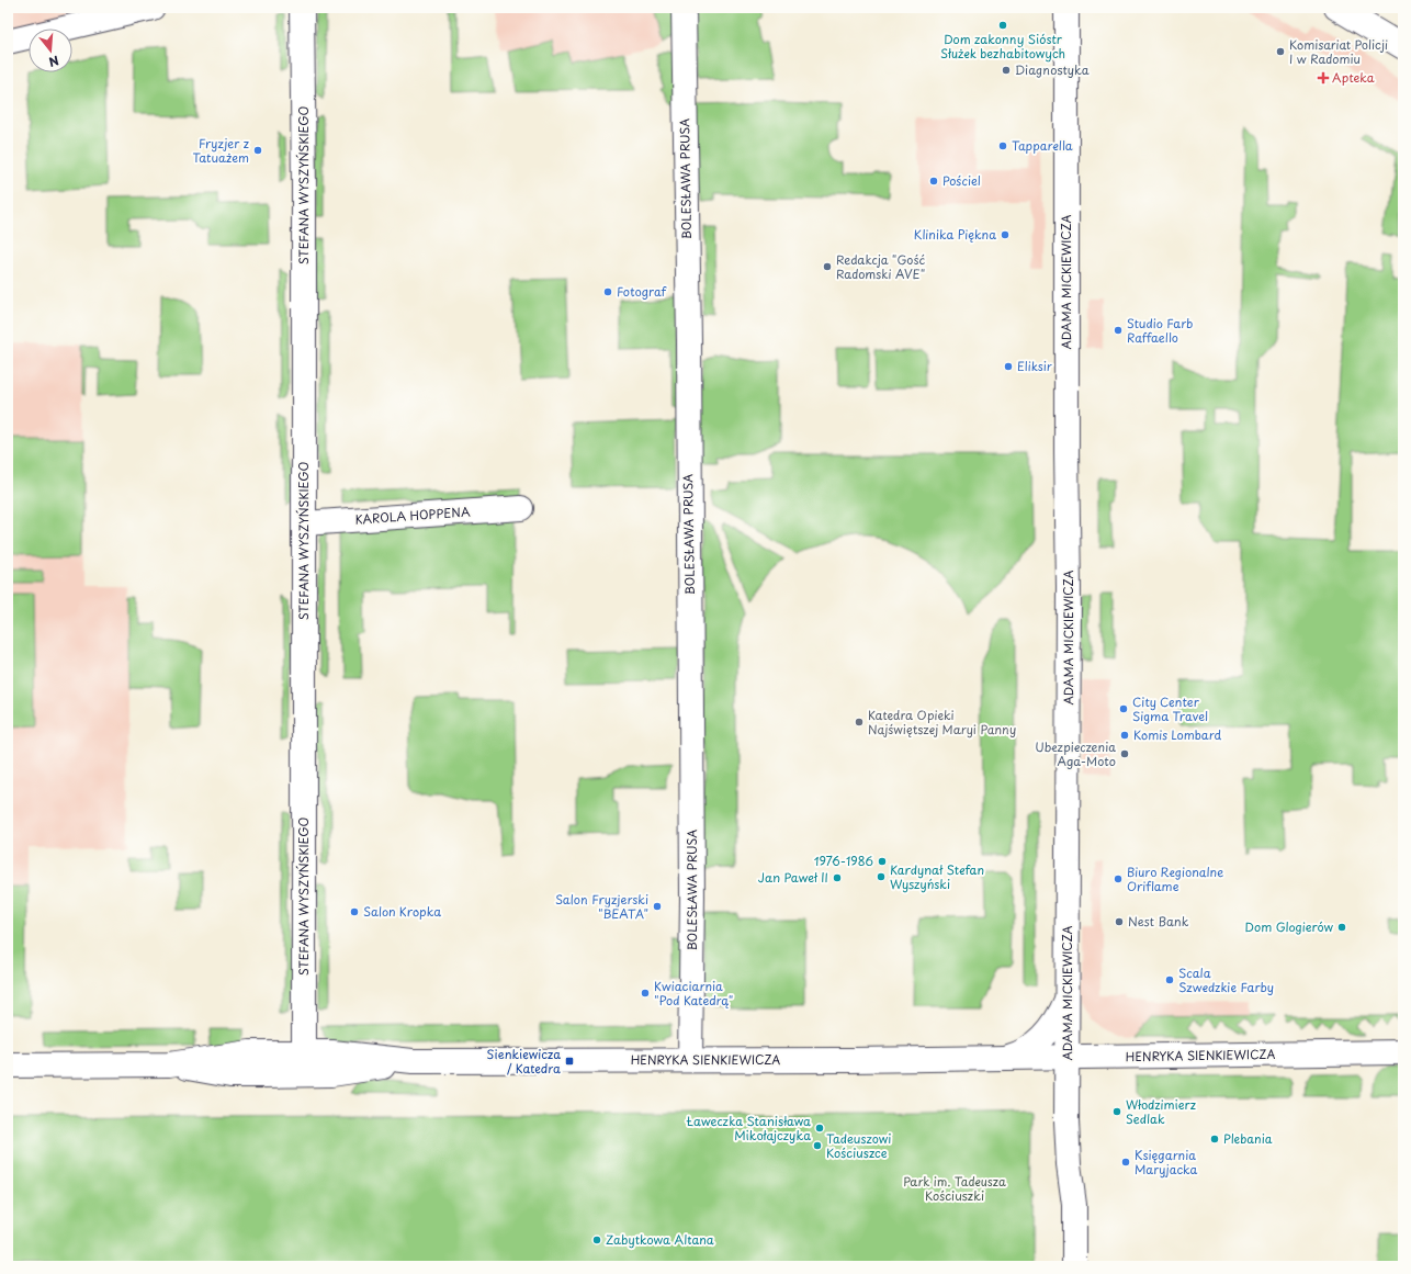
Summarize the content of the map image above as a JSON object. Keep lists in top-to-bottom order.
{
  "streets": {
    "street": [
      "BOLESŁAWA PRUSA",
      "STEFANA WYSZYŃSKIEGO",
      "ADAMA MICKIEWICZA",
      "KAROLA HOPPENA",
      "HENRYKA SIENKIEWICZA"
    ]
  },
  "crossings": [
    ["BOLESŁAWA PRUSA", "HENRYKA SIENKIEWICZA"],
    ["STEFANA WYSZYŃSKIEGO", "KAROLA HOPPENA"],
    ["STEFANA WYSZYŃSKIEGO", "HENRYKA SIENKIEWICZA"],
    ["ADAMA MICKIEWICZA", "HENRYKA SIENKIEWICZA"]
  ],
  "parks": ["Park im. Tadeusza Kościuszki"],
  "places": {
    "other": [
      "Dom zakonny Sióstr Służek bezhabitowych",
      "Komisariat Policji I w Radomiu",
      "Diagnostyka",
      "Tapparella",
      "Fryzjer z Tatuażem",
      "Pościel",
      "Klinika Piękna",
      "Redakcja \"Gość Radomski AVE\"",
      "Fotograf",
      "Studio Farb Raffaello",
      "Eliksir",
      "City Center Sigma Travel",
      "Katedra Opieki Najświętszej Maryi Panny",
      "Komis Lombard",
      "Ubezpieczenia Aga-Moto",
      "1976-1986",
      "Kardynał Stefan Wyszyński",
      "Jan Paweł II",
      "Biuro Regionalne Oriflame",
      "Salon Fryzjerski \"BEATA\"",
      "Salon Kropka",
      "Nest Bank",
      "Dom Glogierów",
      "Scala Szwedzkie Farby",
      "Kwiaciarnia \"Pod Katedrą\"",
      "Włodzimierz Sedlak",
      "Ławeczka Stanisława Mikołajczyka",
      "Plebania",
      "Tadeuszowi Kościuszce",
      "Księgarnia Maryjacka",
      "Zabytkowa Altana"
    ],
    "health": ["Apteka"],
    "transit": ["Sienkiewicza / Katedra"]
  },
  "north": "bottom"
}
